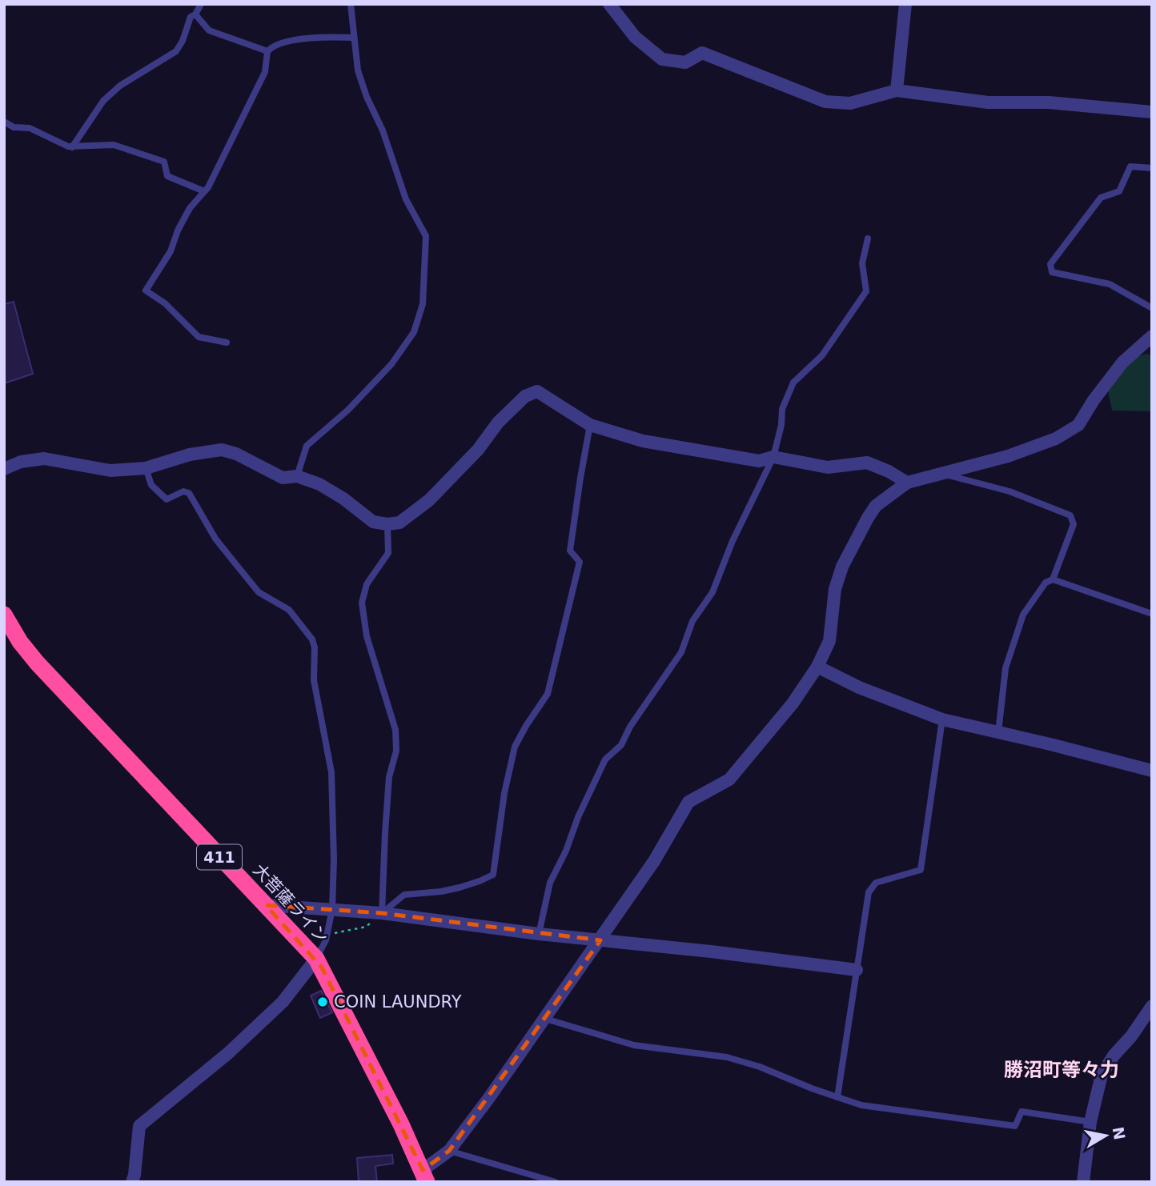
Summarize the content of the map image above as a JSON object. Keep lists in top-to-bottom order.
{
  "streets": {
    "highway": ["411", "大菩薩ライン"]
  },
  "districts": ["勝沼町等々力"],
  "places": ["COIN LAUNDRY"],
  "north": "right"
}
